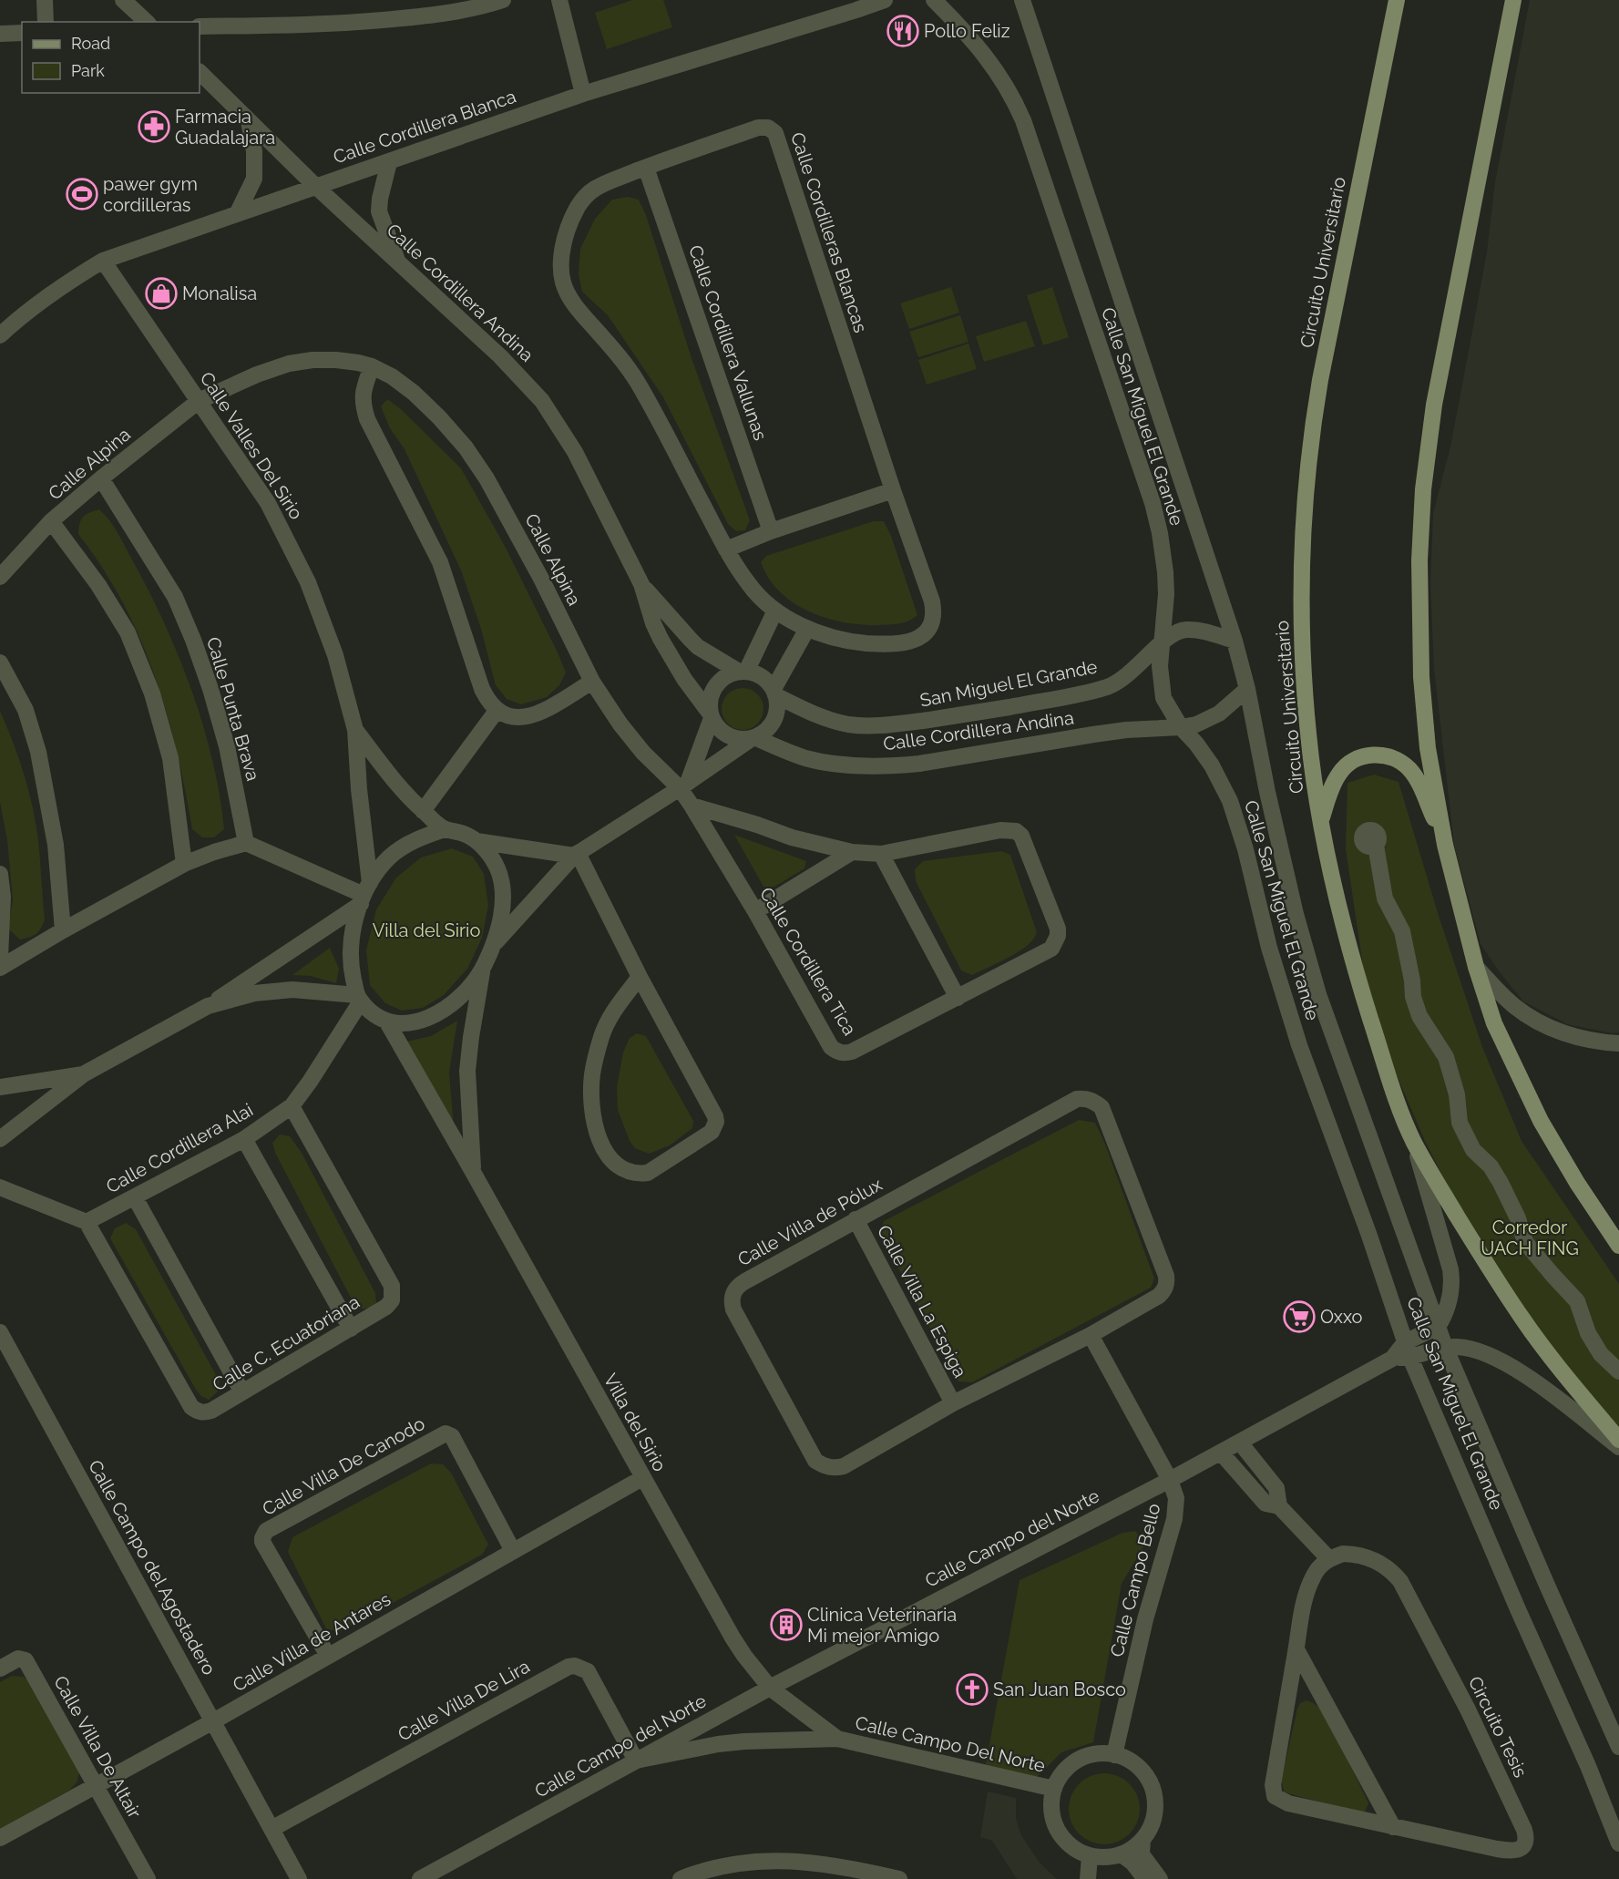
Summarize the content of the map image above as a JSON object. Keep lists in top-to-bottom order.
{
  "streets": {
    "main road": ["Circuito Universitario"],
    "street": [
      "Calle Cordillera Blanca",
      "Calle Cordilleras Blancas",
      "Calle Cordillera Andina",
      "Calle Cordillera Vallunas",
      "Calle San Miguel El Grande",
      "Calle Valles Del Sirio",
      "Calle Alpina",
      "San Miguel El Grande",
      "Calle Punta Brava",
      "Calle Cordillera Tica",
      "Calle Cordillera Alai",
      "Calle Villa de Pólux",
      "Calle Villa La Espiga",
      "Calle C. Ecuatoriana",
      "Villa del Sirio",
      "Calle Villa De Canodo",
      "Calle Campo del Norte",
      "Calle Campo del Agostadero",
      "Calle Campo Bello",
      "Calle Villa de Antares",
      "Calle Villa De Lira",
      "Circuito Tesis",
      "Calle Campo Del Norte",
      "Calle Villa De Altair"
    ]
  },
  "crossings": [
    ["Calle Cordillera Blanca", "Calle Cordillera Andina"],
    ["Calle Cordillera Blanca", "Calle Valles Del Sirio"],
    ["Calle Cordilleras Blancas", "Calle Cordillera Vallunas"],
    ["Calle Cordillera Andina", "Calle San Miguel El Grande"],
    ["Calle Cordillera Andina", "San Miguel El Grande"],
    ["Calle San Miguel El Grande", "San Miguel El Grande"],
    ["Calle San Miguel El Grande", "Calle Campo del Norte"],
    ["Calle Valles Del Sirio", "Calle Alpina"],
    ["Calle Valles Del Sirio", "Calle Cordillera Alai"],
    ["Calle Alpina", "Calle Punta Brava"],
    ["Calle Alpina", "Calle Cordillera Tica"],
    ["Calle Cordillera Alai", "Calle C. Ecuatoriana"],
    ["Calle Villa de Pólux", "Calle Villa La Espiga"],
    ["Villa del Sirio", "Calle Campo del Norte"],
    ["Villa del Sirio", "Calle Villa de Antares"],
    ["Villa del Sirio", "Calle Campo Del Norte"],
    ["Calle Villa De Canodo", "Calle Villa de Antares"],
    ["Calle Campo del Norte", "Calle Campo Bello"],
    ["Calle Campo del Norte", "Calle Villa De Lira"],
    ["Calle Campo del Norte", "Calle Campo Del Norte"],
    ["Calle Campo del Agostadero", "Calle Villa de Antares"],
    ["Calle Campo del Agostadero", "Calle Villa De Lira"],
    ["Calle Campo Bello", "Calle Campo Del Norte"],
    ["Calle Villa de Antares", "Calle Villa De Altair"],
    ["Calle Villa De Lira", "Calle Campo Del Norte"]
  ],
  "parks": ["Villa del Sirio", "Corredor UACH FING"],
  "places": {
    "restaurant": ["Pollo Feliz"],
    "pharmacy": ["Farmacia Guadalajara"],
    "sports": ["pawer gym cordilleras"],
    "shop": ["Monalisa"],
    "supermarket": ["Oxxo"],
    "building": ["Clinica Veterinaria Mi mejor Amigo"],
    "church": ["San Juan Bosco"]
  },
  "legend": ["Road", "Park"]
}
